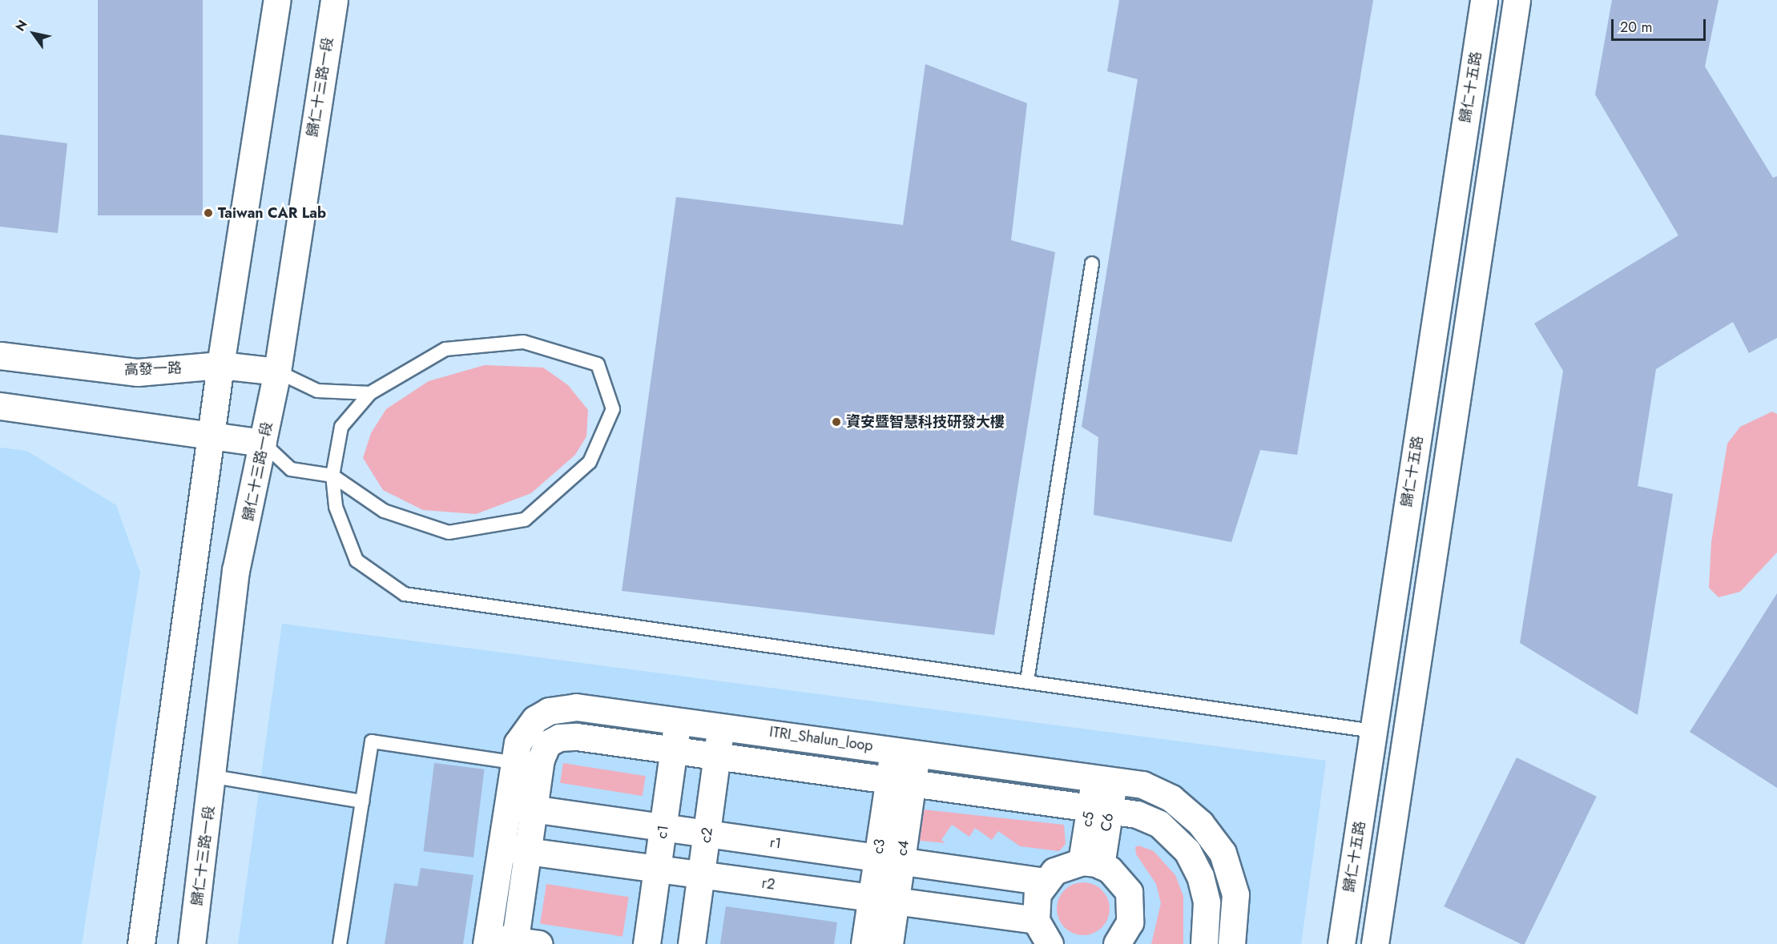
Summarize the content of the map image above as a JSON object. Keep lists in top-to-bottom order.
{
  "streets": {
    "street": [
      "歸仁十三路一段",
      "歸仁十五路",
      "高發一路",
      "ITRI_Shalun_loop",
      "c5",
      "c1",
      "c2",
      "r1",
      "c4",
      "r2"
    ]
  },
  "crossings": [
    ["歸仁十三路一段", "高發一路"],
    ["ITRI_Shalun_loop", "c5"],
    ["ITRI_Shalun_loop", "c1"],
    ["ITRI_Shalun_loop", "c2"],
    ["ITRI_Shalun_loop", "r1"],
    ["ITRI_Shalun_loop", "c4"],
    ["ITRI_Shalun_loop", "r2"],
    ["c1", "r1"],
    ["c1", "r2"],
    ["c2", "r1"],
    ["c2", "r2"],
    ["r1", "c4"],
    ["c4", "r2"]
  ],
  "places": ["Taiwan CAR Lab", "資安暨智慧科技研發大樓"],
  "scale_bar": "20 m",
  "north": "top left"
}
